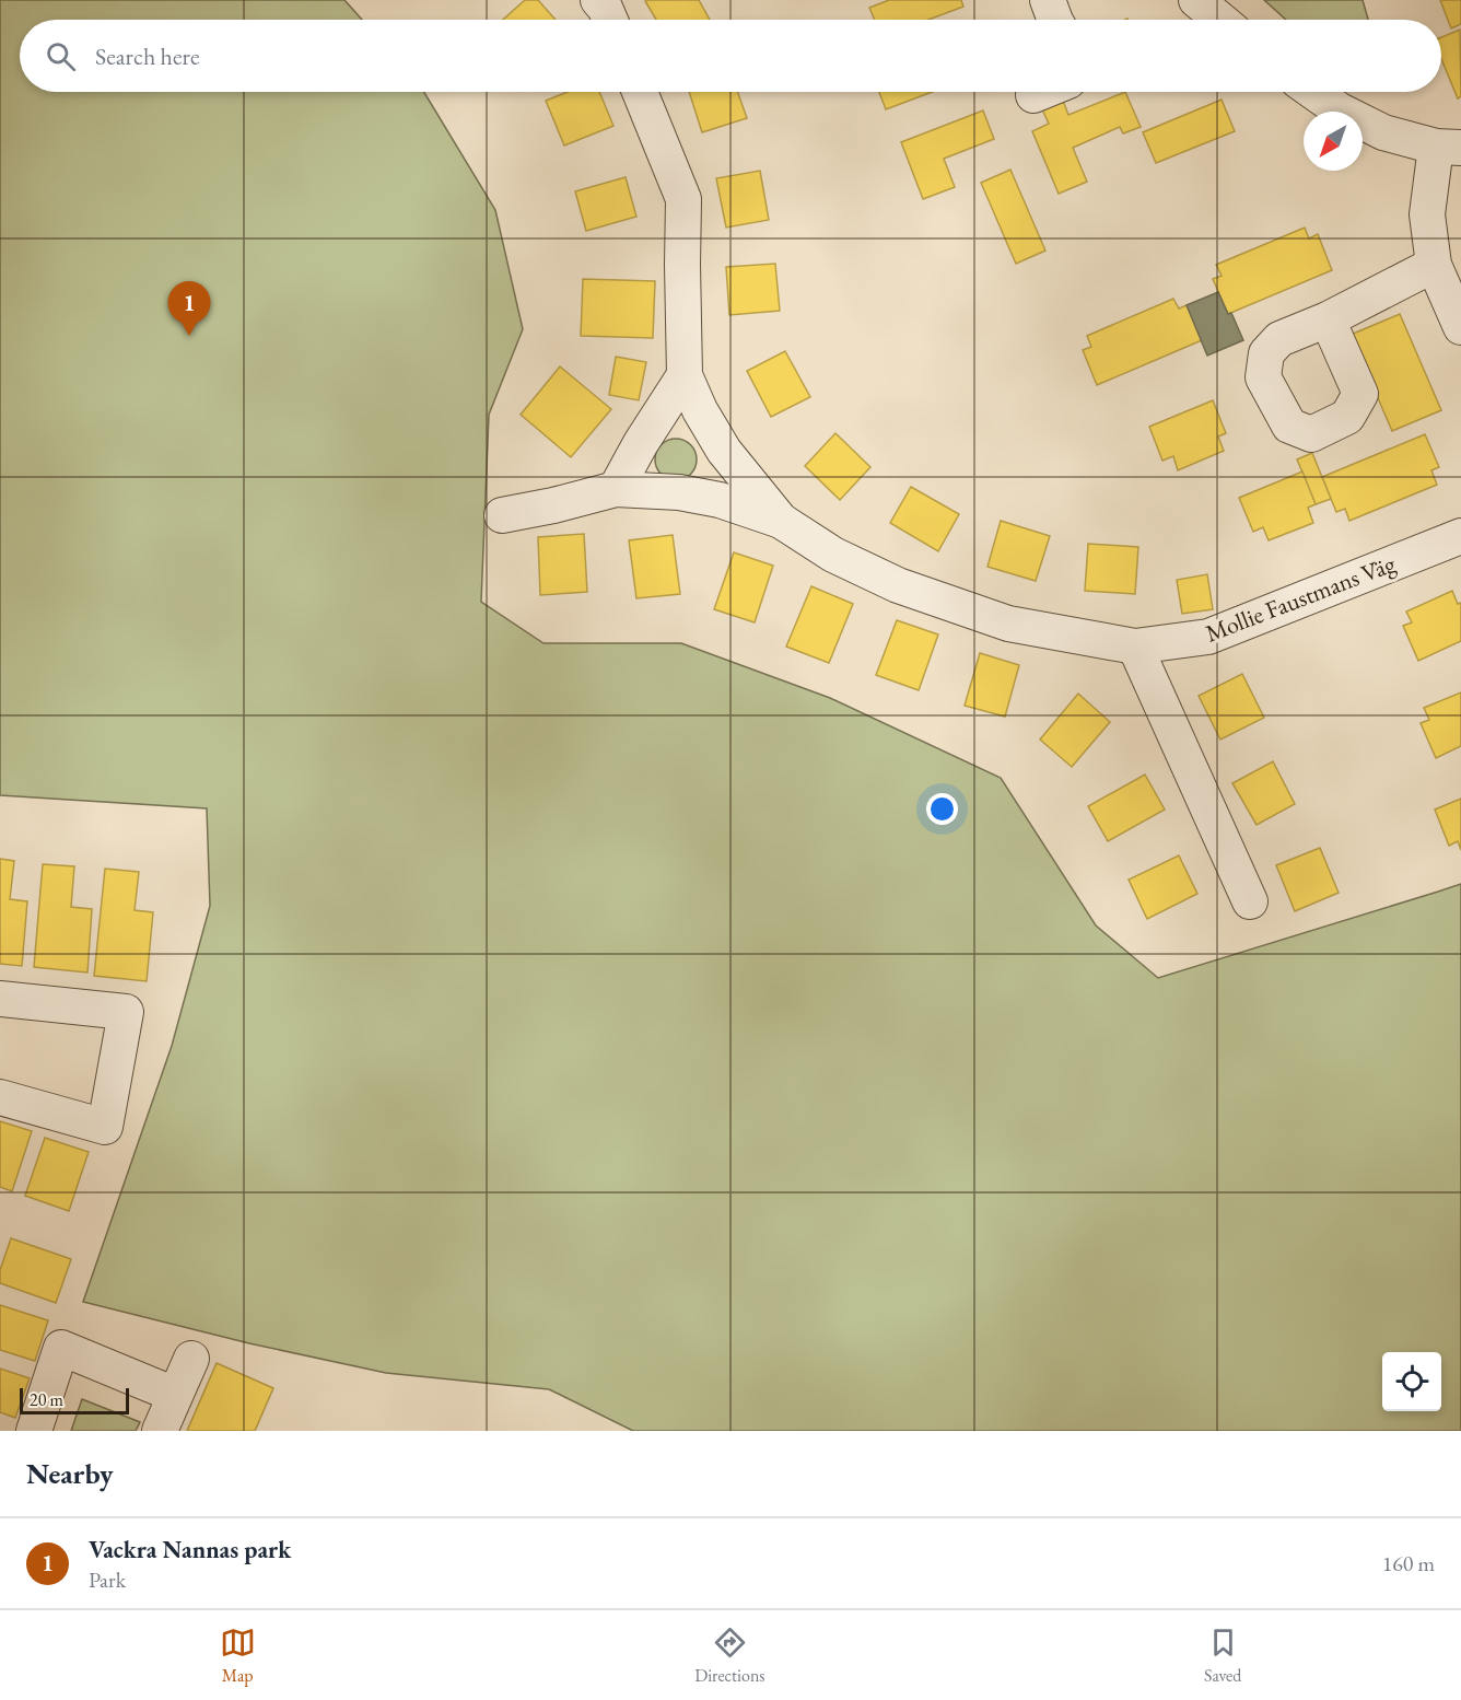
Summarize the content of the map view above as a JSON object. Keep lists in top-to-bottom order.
{
  "streets": {
    "street": ["Mollie Faustmans Väg"]
  },
  "scale_bar": "20 m",
  "north": "bottom left",
  "page": {
    "search": "Search here",
    "pins": "1",
    "scale": "20 m",
    "heading": "Nearby",
    "list": [
      {
        "mark": "1",
        "name": "Vackra Nannas park",
        "note": "Park",
        "value": "160 m"
      }
    ],
    "nav": ["Map", "Directions", "Saved"]
  }
}
